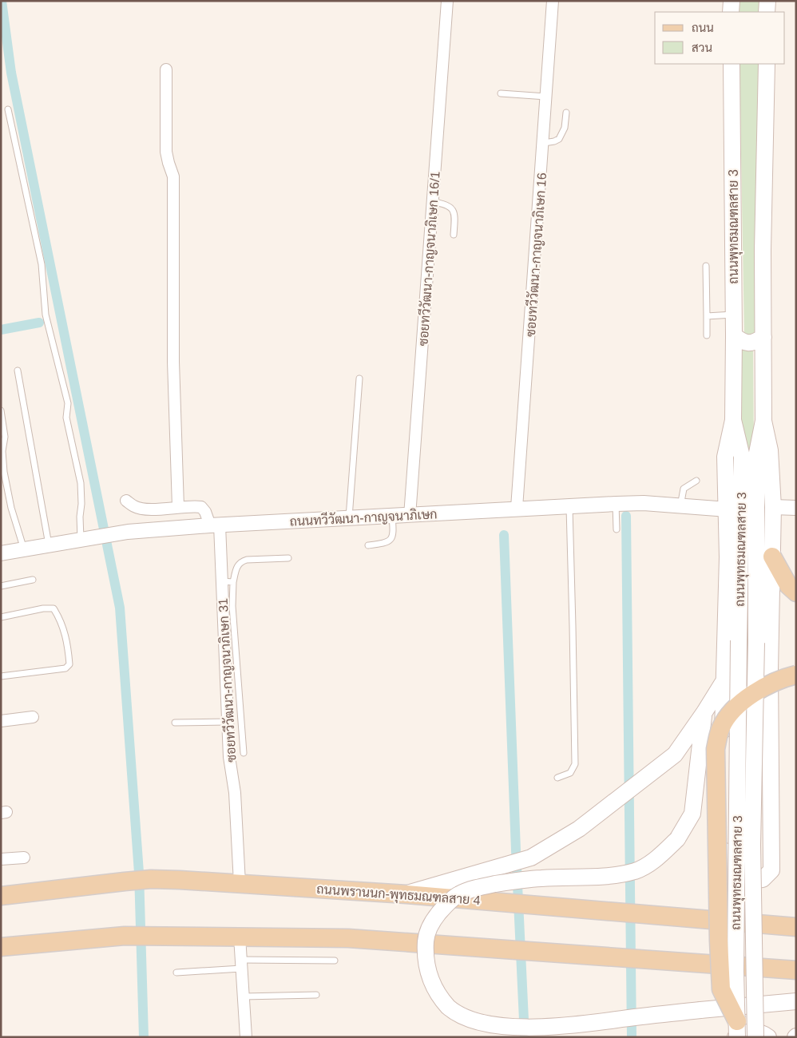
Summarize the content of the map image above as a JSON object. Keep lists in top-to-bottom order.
{
  "streets": {
    "main road": ["ถนนพุทธมณฑลสาย 3", "ถนนพรานนก-พุทธมณฑลสาย 4"],
    "street": [
      "ซอยทวีวัฒนา-กาญจนาภิเษก 16",
      "ซอยทวีวัฒนา-กาญจนาภิเษก 16/1",
      "ถนนทวีวัฒนา-กาญจนาภิเษก",
      "ซอยทวีวัฒนา-กาญจนาภิเษก 31"
    ]
  },
  "crossings": [
    ["ซอยทวีวัฒนา-กาญจนาภิเษก 16", "ถนนทวีวัฒนา-กาญจนาภิเษก"],
    ["ซอยทวีวัฒนา-กาญจนาภิเษก 16/1", "ถนนทวีวัฒนา-กาญจนาภิเษก"],
    ["ถนนทวีวัฒนา-กาญจนาภิเษก", "ซอยทวีวัฒนา-กาญจนาภิเษก 31"],
    ["ซอยทวีวัฒนา-กาญจนาภิเษก 31", "ถนนพรานนก-พุทธมณฑลสาย 4"]
  ],
  "legend": ["ถนน", "สวน"]
}
